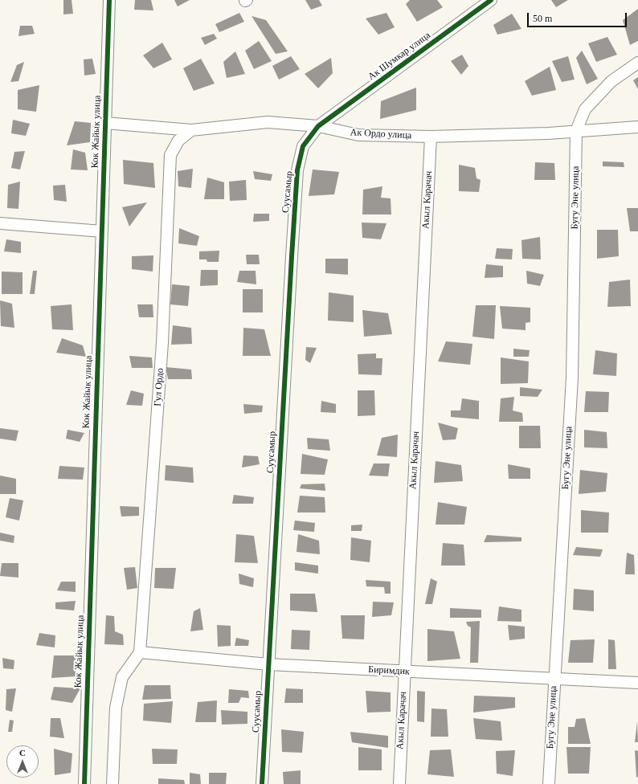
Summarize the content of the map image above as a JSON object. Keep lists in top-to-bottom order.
{
  "streets": {
    "street": [
      "Ак Шумкар улица",
      "Кок Жайык улица",
      "Ак Ордо улица",
      "Суусамыр",
      "Бугу Эне улица",
      "Акыл Карачач",
      "Гул Ордо",
      "Биримдик"
    ]
  },
  "crossings": [
    ["Ак Шумкар улица", "Ак Ордо улица"],
    ["Ак Шумкар улица", "Суусамыр"],
    ["Кок Жайык улица", "Ак Ордо улица"],
    ["Ак Ордо улица", "Суусамыр"],
    ["Ак Ордо улица", "Бугу Эне улица"],
    ["Ак Ордо улица", "Акыл Карачач"],
    ["Ак Ордо улица", "Гул Ордо"],
    ["Суусамыр", "Биримдик"],
    ["Бугу Эне улица", "Биримдик"],
    ["Акыл Карачач", "Биримдик"],
    ["Гул Ордо", "Биримдик"]
  ],
  "scale_bar": "50 m",
  "north": "top"
}
